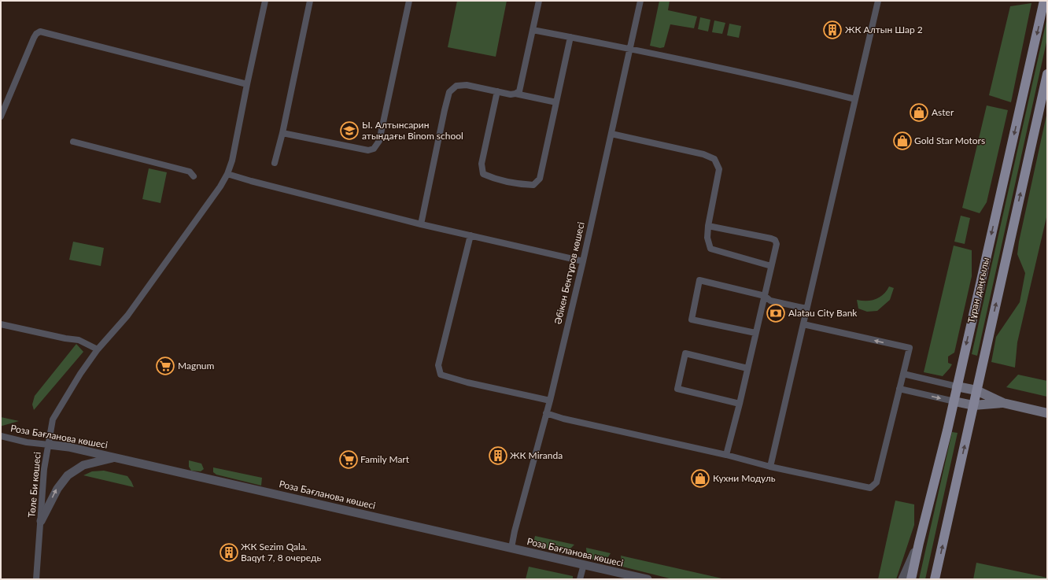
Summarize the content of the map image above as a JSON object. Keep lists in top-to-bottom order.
{
  "streets": {
    "main road": ["Тұран даңғылы"],
    "street": ["Әбікен Бектұров көшесі", "Роза Бағланова көшесі", "Төле Би көшесі"]
  },
  "crossings": [
    ["Әбікен Бектұров көшесі", "Роза Бағланова көшесі"],
    ["Роза Бағланова көшесі", "Төле Би көшесі"]
  ],
  "places": {
    "building": ["ЖК Алтын Шар 2", "ЖК Miranda", "ЖК Sezim Qala. Baqyt 7, 8 очередь"],
    "shop": ["Aster", "Gold Star Motors", "Кухни Модуль"],
    "school or university": ["Ы. Алтынсарин атындағы Binom school"],
    "bank": ["Alatau City Bank"],
    "supermarket": ["Magnum", "Family Mart"]
  }
}
